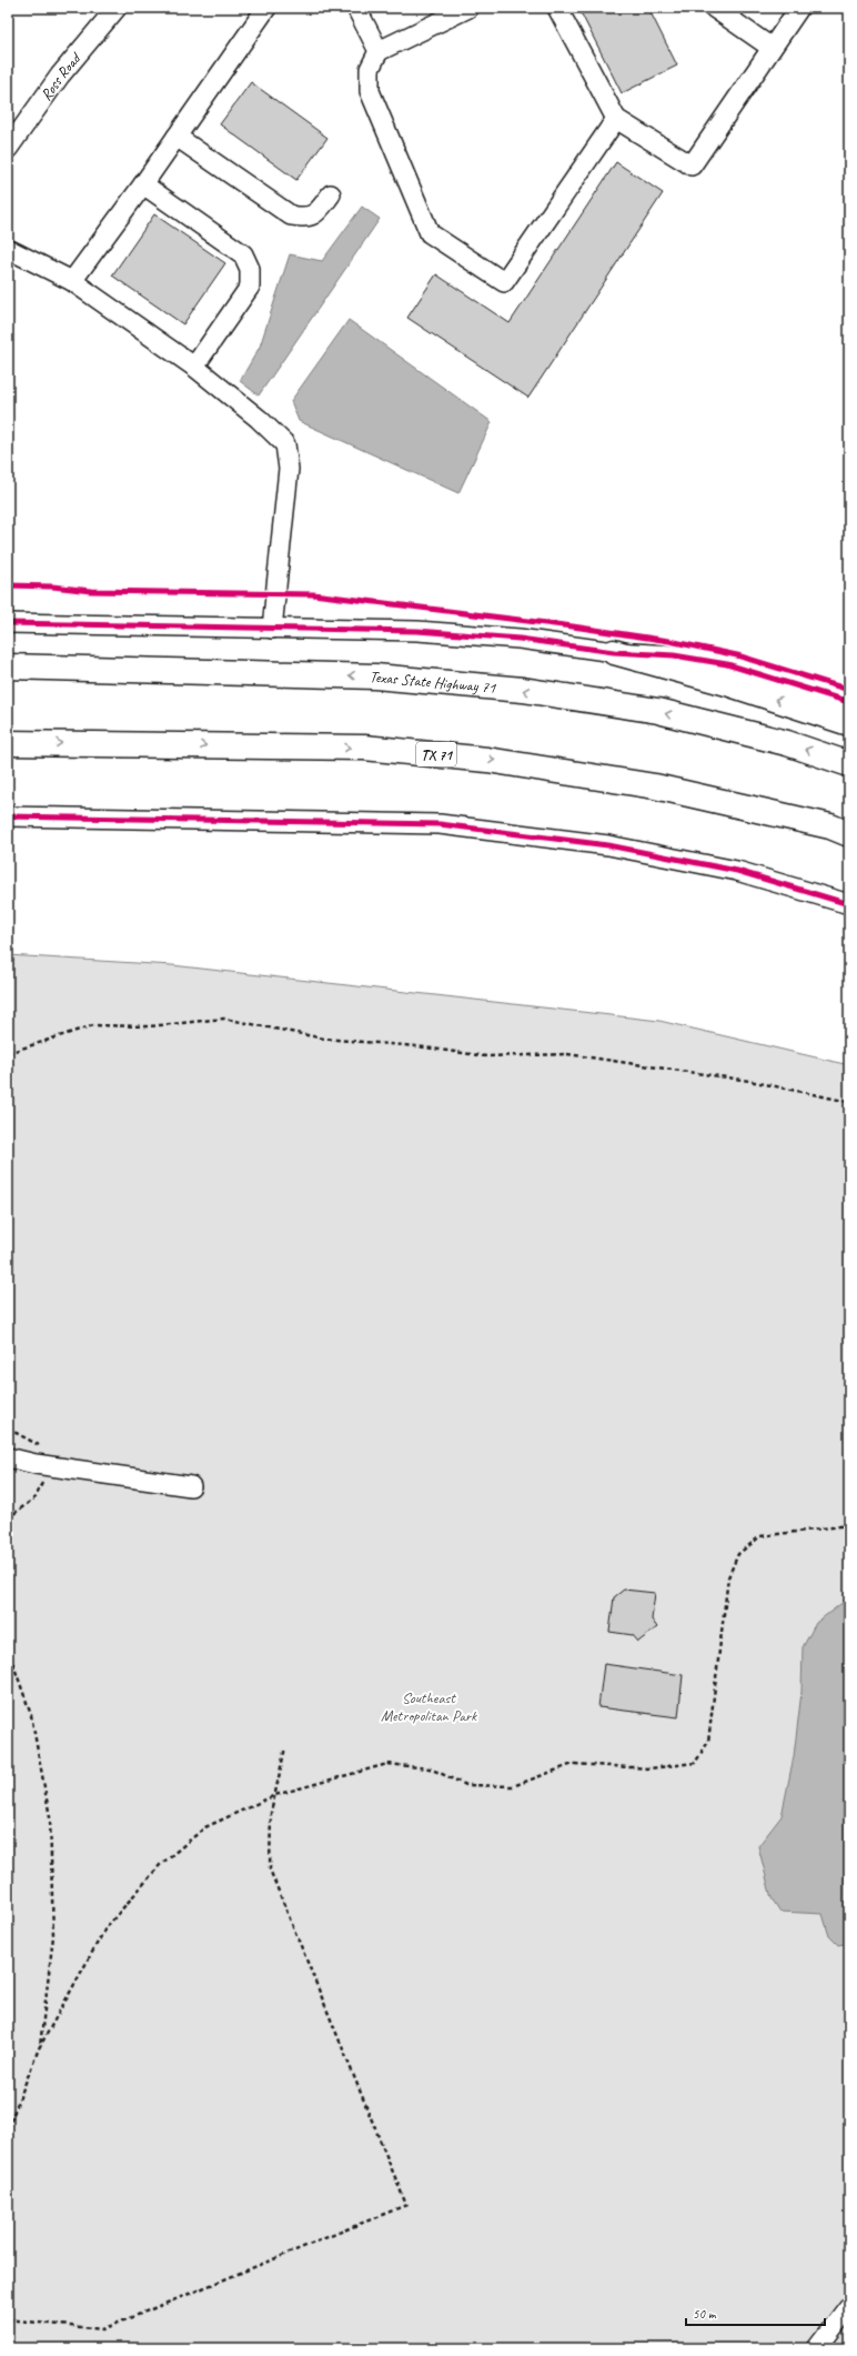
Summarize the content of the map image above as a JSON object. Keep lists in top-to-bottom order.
{
  "streets": {
    "highway": ["Texas State Highway 71", "TX 71"],
    "street": ["Ross Road"]
  },
  "parks": ["Southeast Metropolitan Park"],
  "scale_bar": "50 m"
}
